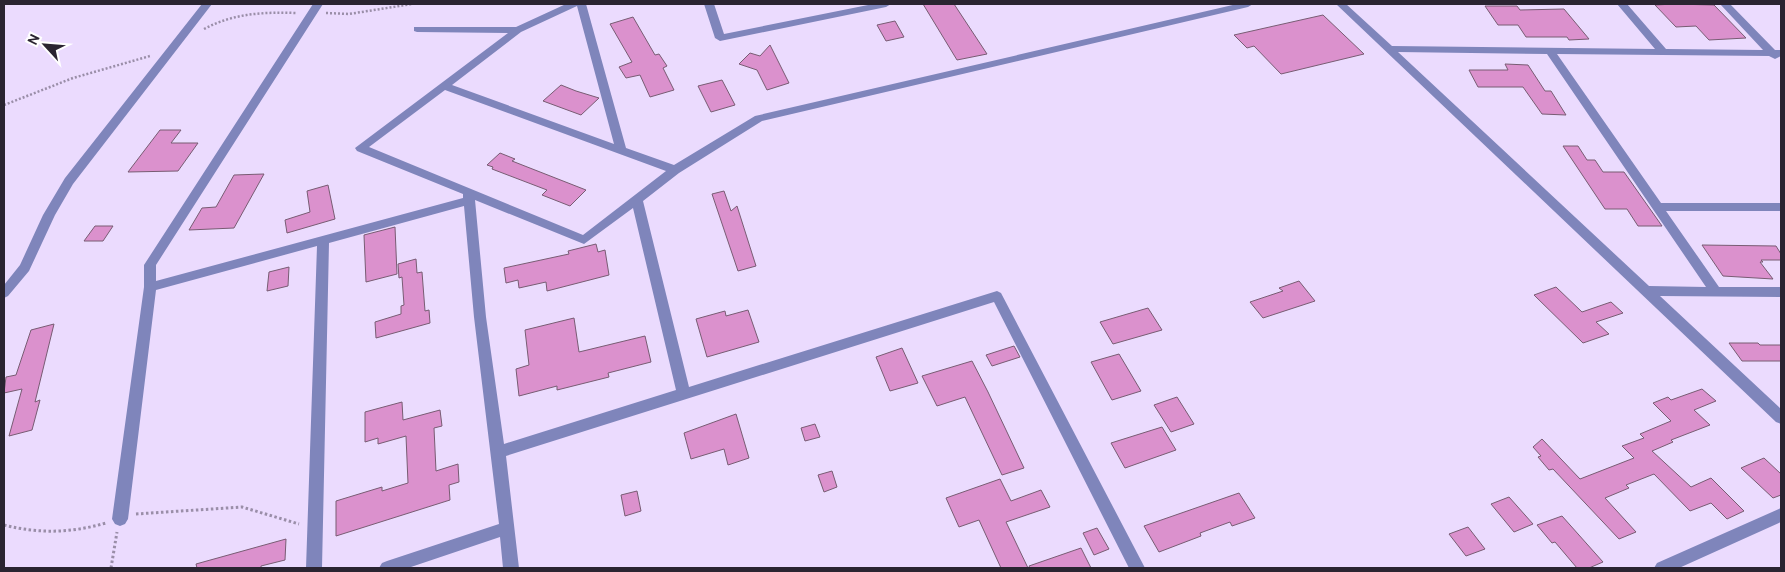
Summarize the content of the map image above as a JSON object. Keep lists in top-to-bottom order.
{
  "north": "top left"
}
